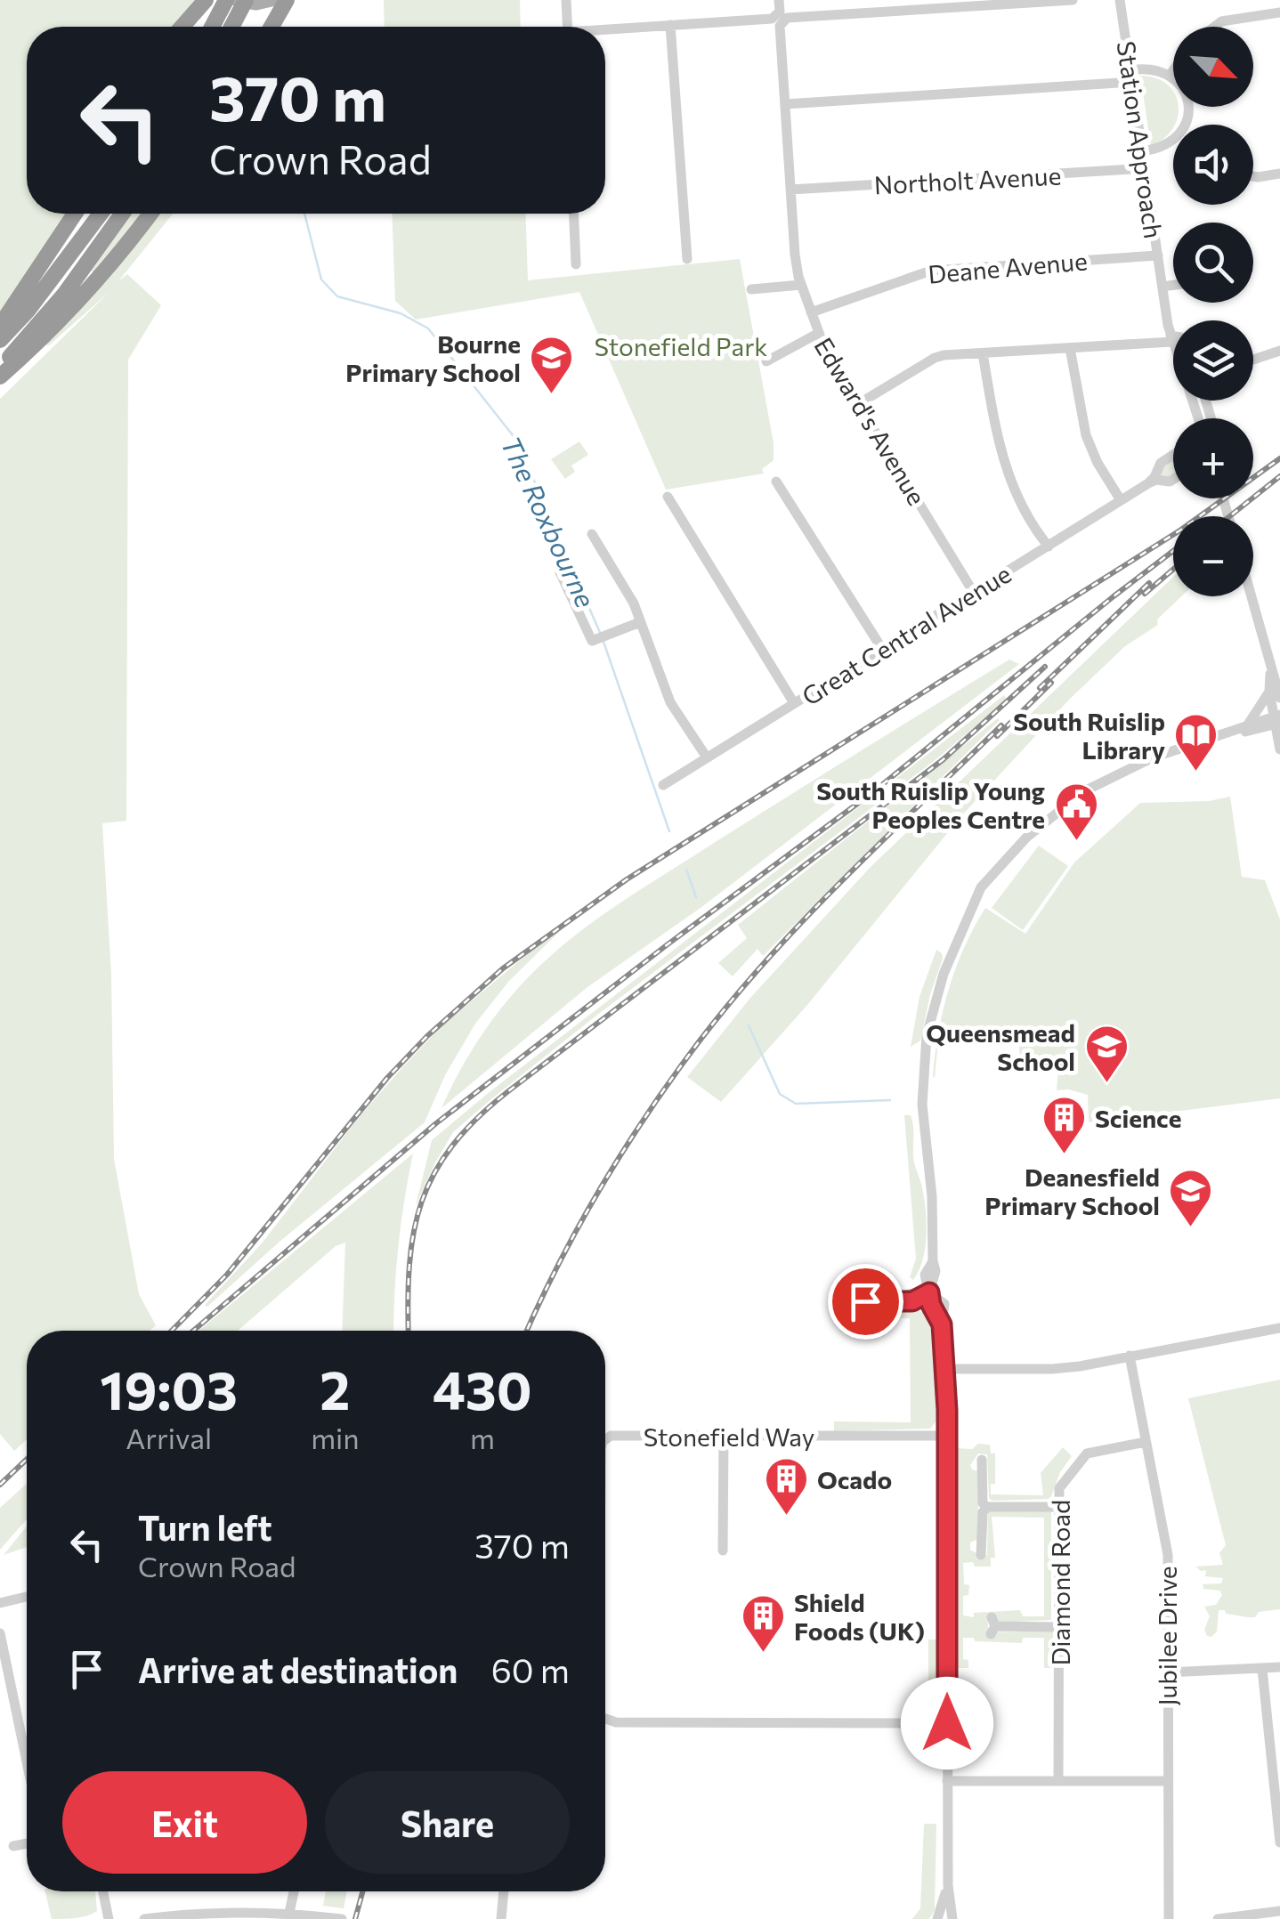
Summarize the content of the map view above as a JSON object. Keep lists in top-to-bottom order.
{
  "streets": {
    "street": [
      "Station Approach",
      "Northolt Avenue",
      "Deane Avenue",
      "Edward's Avenue",
      "Great Central Avenue",
      "Stonefield Way",
      "Diamond Road",
      "Jubilee Drive"
    ]
  },
  "crossings": [
    ["Station Approach", "Northolt Avenue"],
    ["Station Approach", "Deane Avenue"],
    ["Northolt Avenue", "Edward's Avenue"],
    ["Deane Avenue", "Edward's Avenue"],
    ["Edward's Avenue", "Great Central Avenue"],
    ["Diamond Road", "Jubilee Drive"]
  ],
  "water": ["The Roxbourne"],
  "parks": ["Stonefield Park"],
  "places": {
    "school or university": ["Bourne Primary School", "Queensmead School", "Deanesfield Primary School"],
    "library": ["South Ruislip Library"],
    "public building": ["South Ruislip Young Peoples Centre"],
    "building": ["Science", "Ocado", "Shield Foods (UK)"]
  },
  "north": "bottom right",
  "page": {
    "map_buttons": ["+", "−"],
    "turn": ["370 m", "Crown Road"],
    "eta": [
      "19:03",
      "Arrival",
      "2",
      "min",
      "430",
      "m"
    ],
    "list": [
      {
        "name": "Turn left",
        "note": "Crown Road",
        "value": "370 m"
      },
      {
        "name": "Arrive at destination",
        "value": "60 m"
      }
    ],
    "buttons": ["Exit", "Share"]
  }
}
